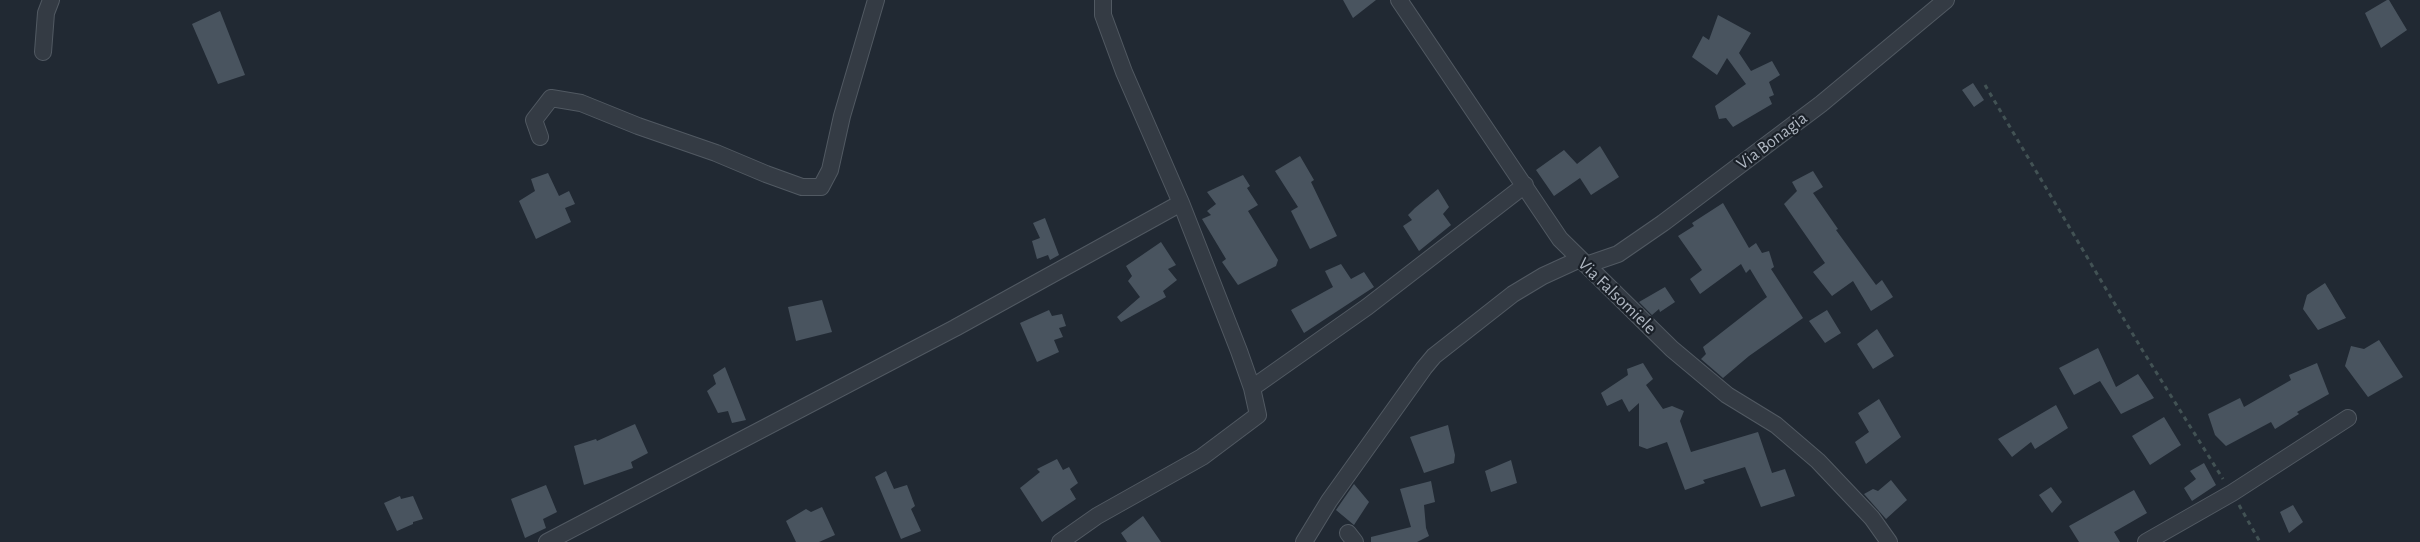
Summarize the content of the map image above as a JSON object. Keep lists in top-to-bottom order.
{
  "streets": {
    "street": ["Via Bonagia", "Via Falsomiele"]
  },
  "crossings": [
    ["Via Bonagia", "Via Falsomiele"]
  ]
}
